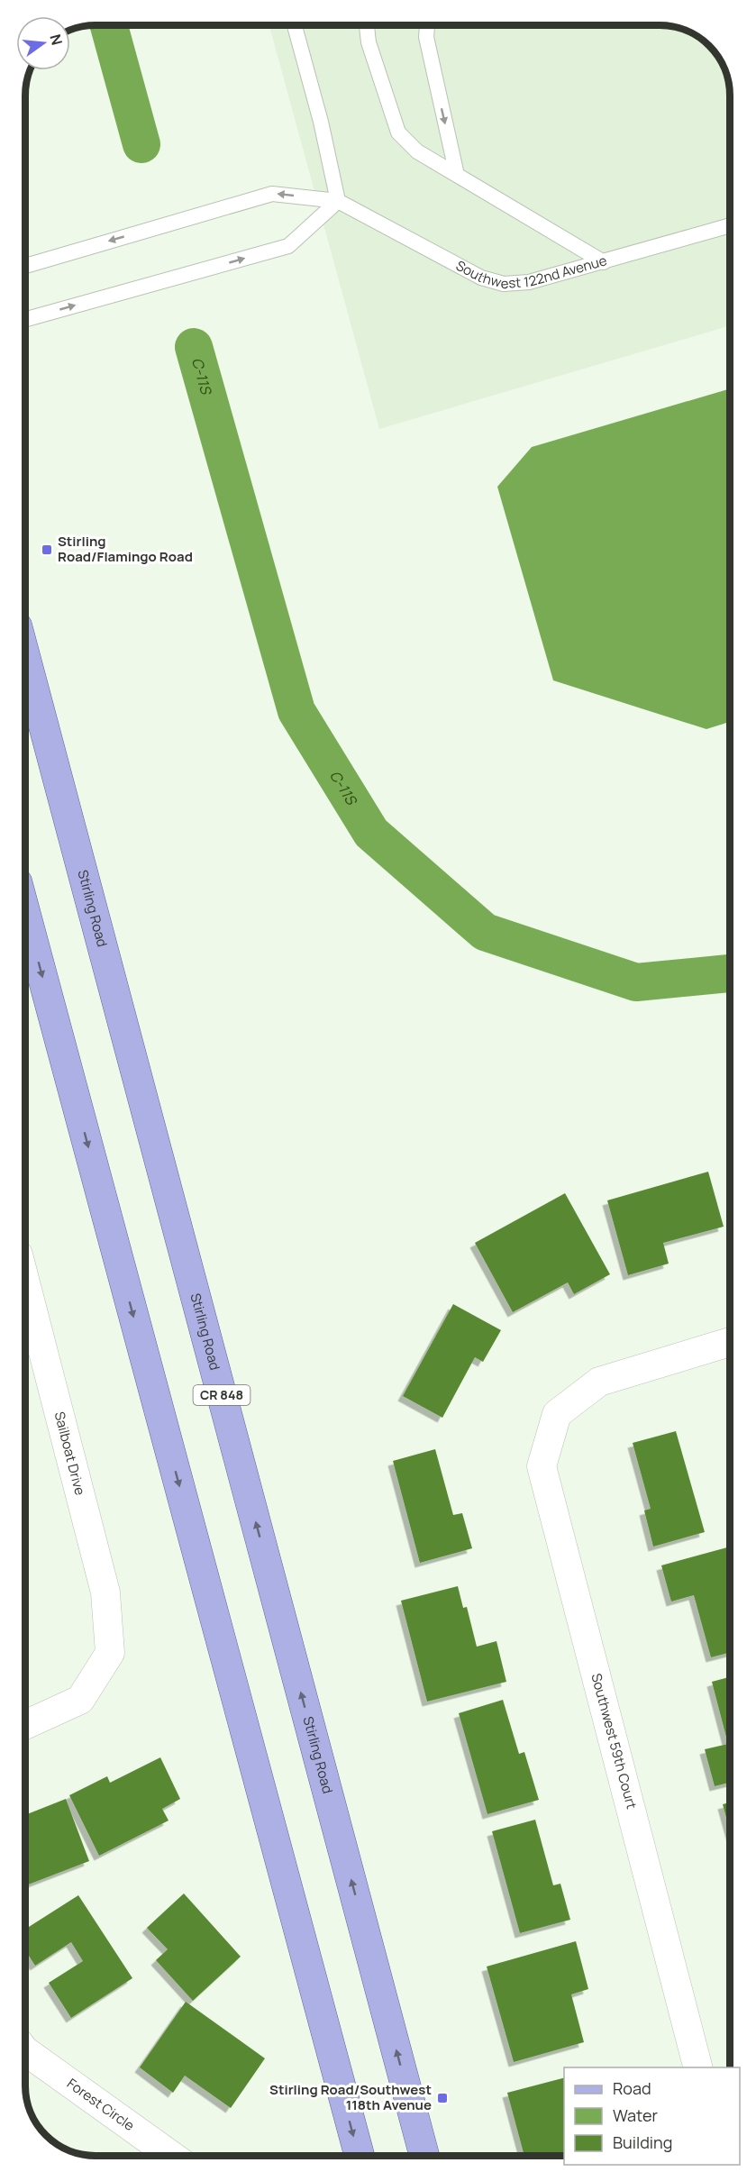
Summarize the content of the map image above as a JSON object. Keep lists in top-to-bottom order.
{
  "streets": {
    "main road": ["Stirling Road", "CR 848"],
    "street": ["Sailboat Drive", "Southwest 59th Court", "Forest Circle"],
    "lane": ["Southwest 122nd Avenue"]
  },
  "water": ["C-11S"],
  "places": {
    "transit": ["Stirling Road/Flamingo Road", "Stirling Road/Southwest 118th Avenue"]
  },
  "legend": ["Road", "Water", "Building"],
  "north": "right"
}
